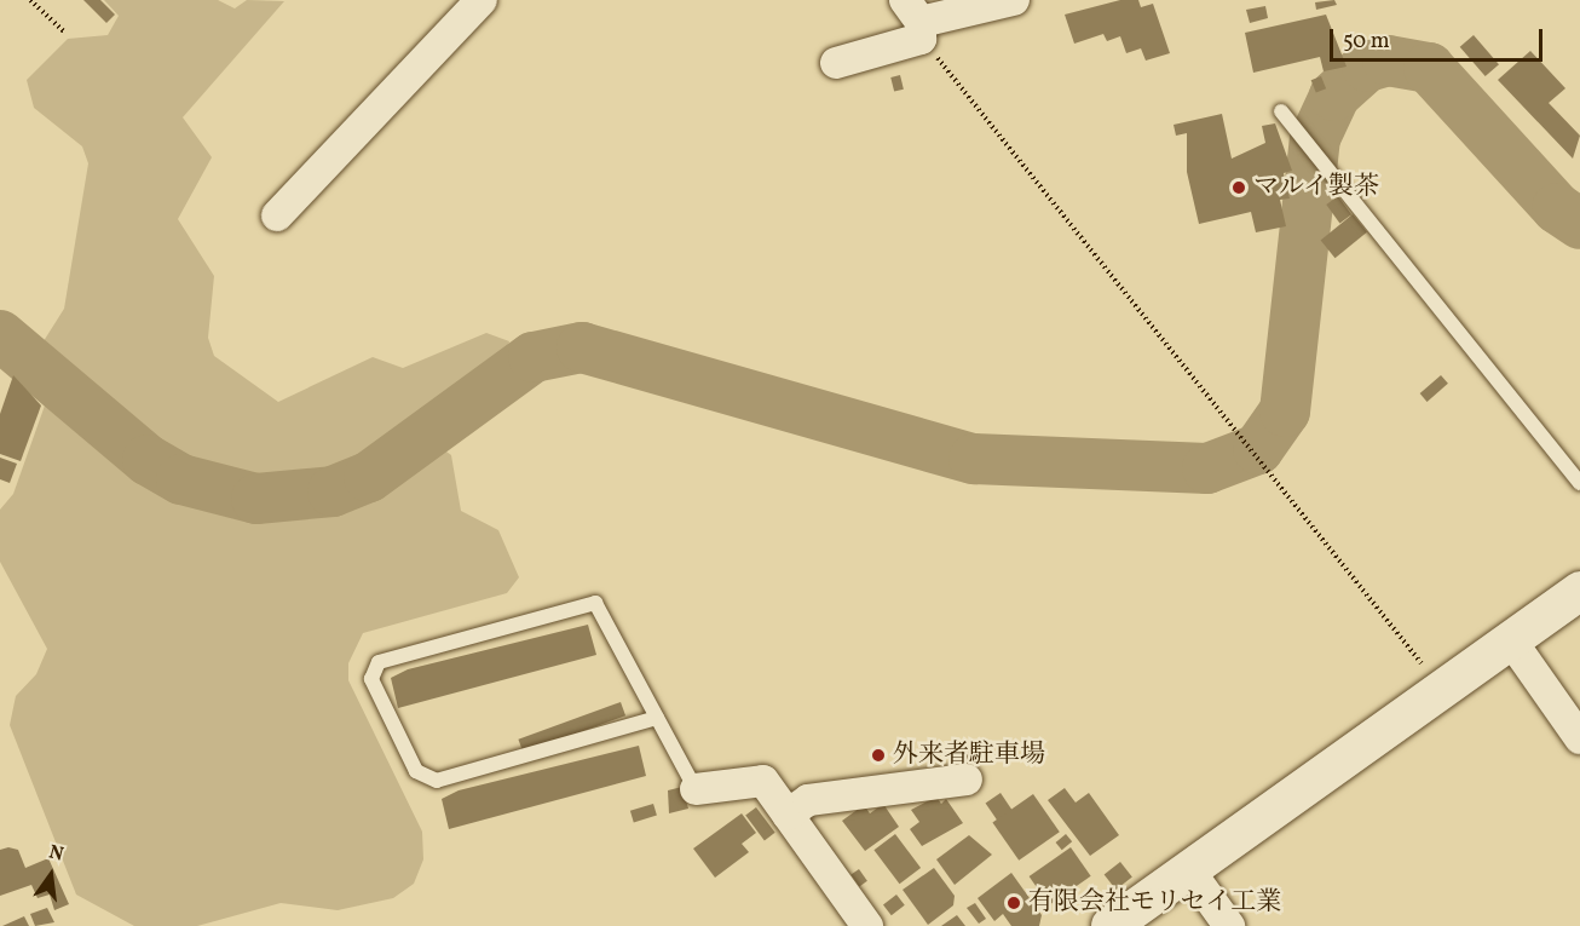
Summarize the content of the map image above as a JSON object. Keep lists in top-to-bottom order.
{
  "places": ["マルイ製茶", "外来者駐車場", "有限会社モリセイ工業"],
  "scale_bar": "50 m",
  "north": "top"
}
